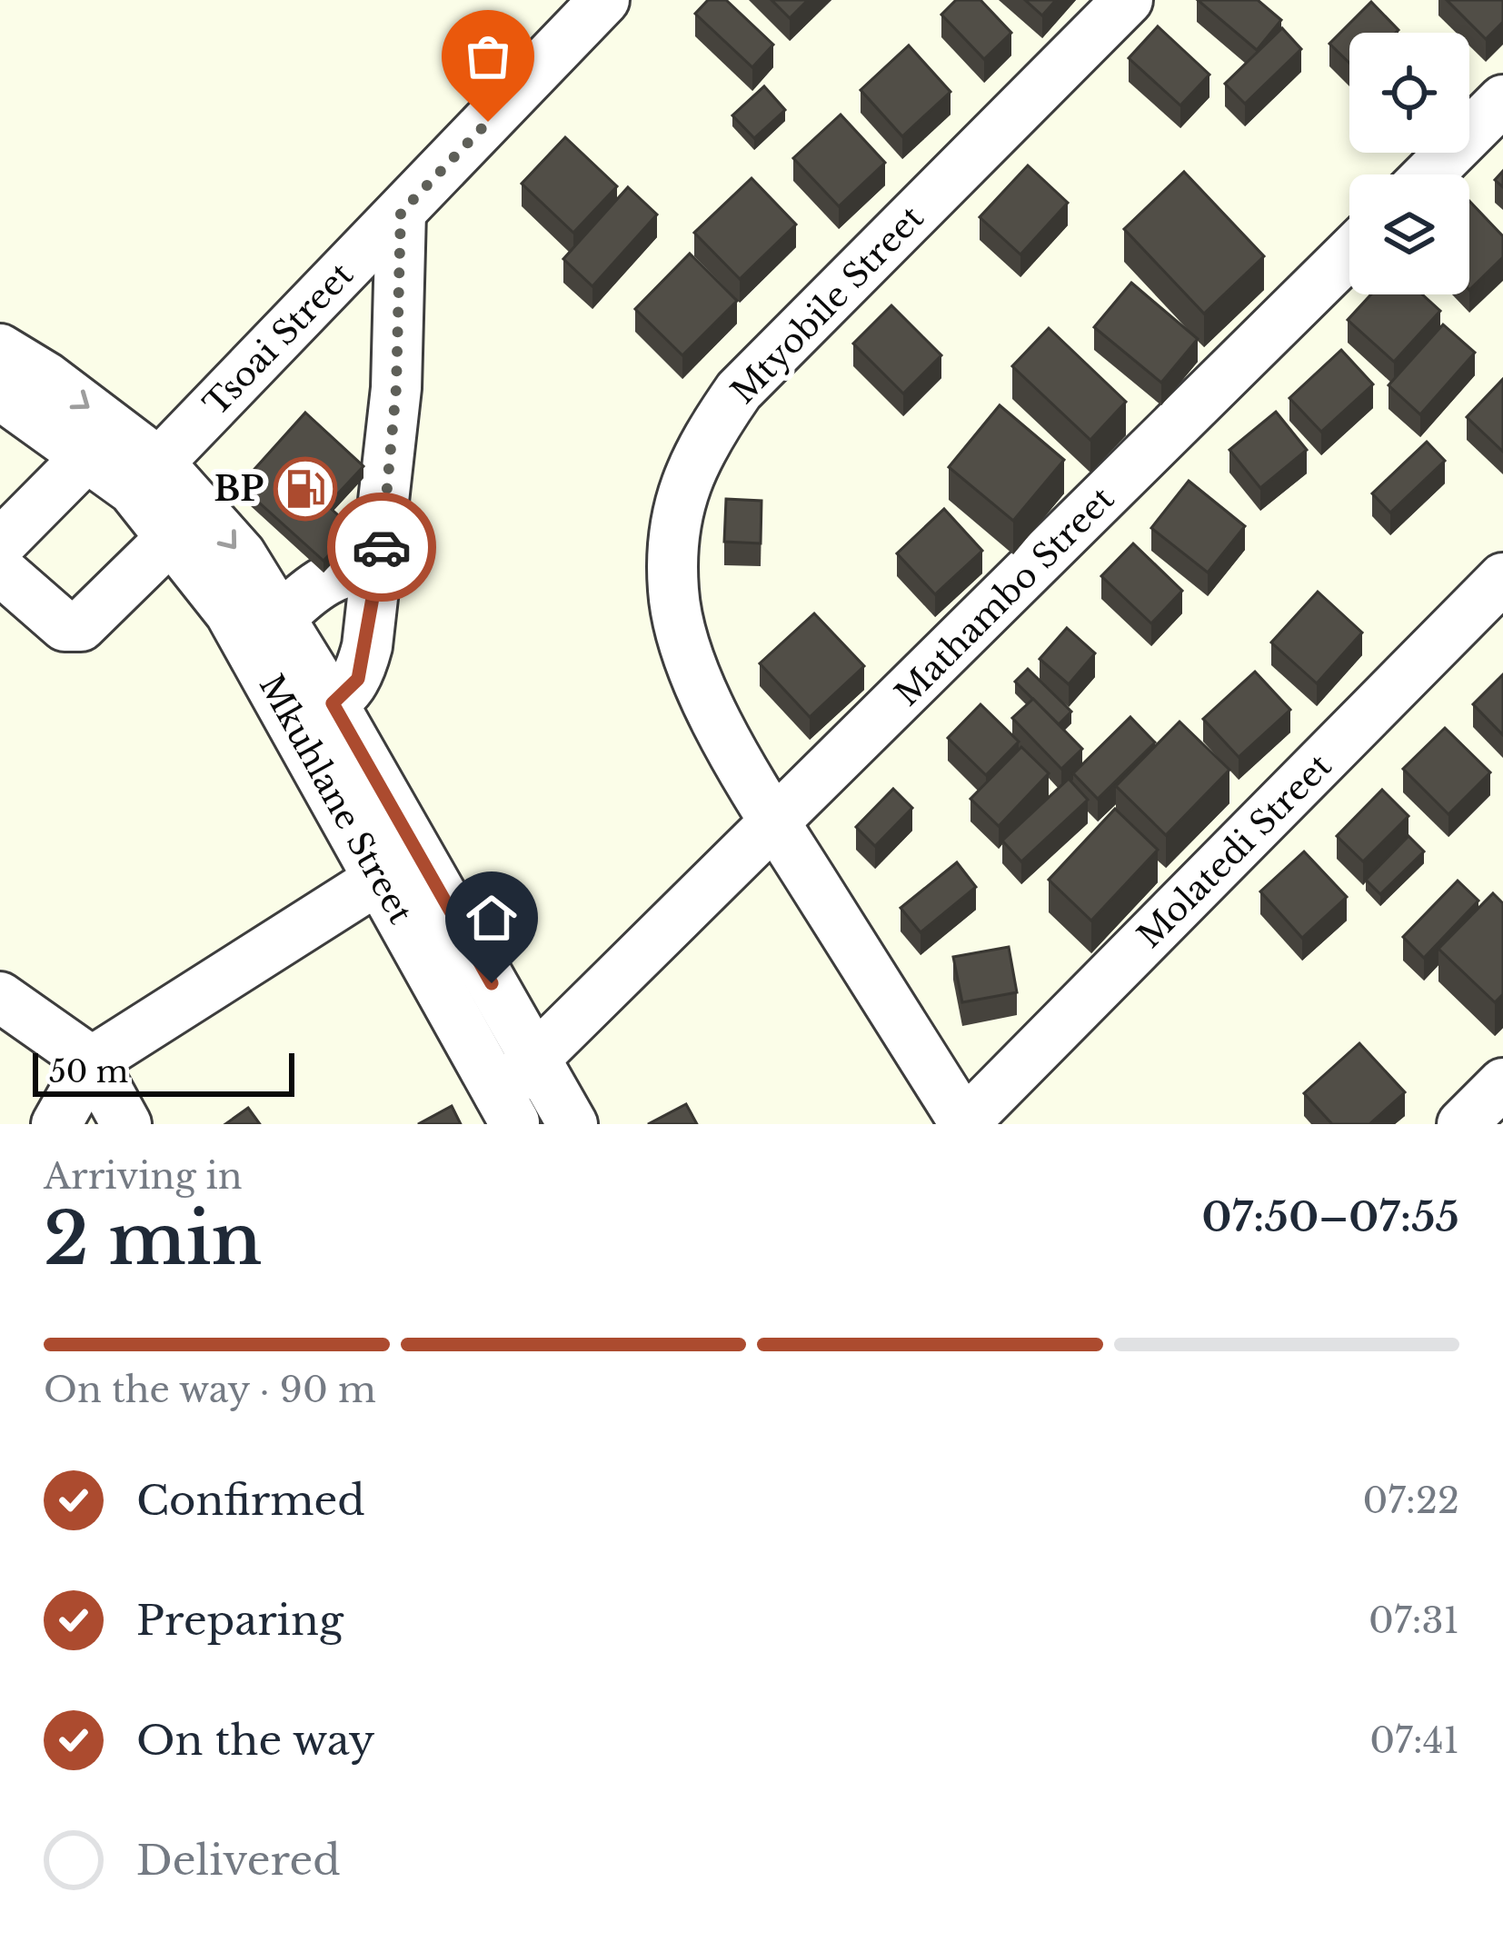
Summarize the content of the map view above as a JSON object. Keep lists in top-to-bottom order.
{
  "streets": {
    "street": [
      "Mtyobile Street",
      "Tsoai Street",
      "Mathambo Street",
      "Mkuhlane Street",
      "Molatedi Street"
    ]
  },
  "crossings": [
    ["Mtyobile Street", "Mathambo Street"],
    ["Mtyobile Street", "Molatedi Street"],
    ["Tsoai Street", "Mkuhlane Street"],
    ["Mathambo Street", "Mkuhlane Street"]
  ],
  "places": {
    "fuel station": ["BP"]
  },
  "scale_bar": "50 m",
  "page": {
    "scale": "50 m",
    "heading": ["2 min", "Arriving in", "07:50–07:55"],
    "bar": "On the way · 90 m",
    "list": [
      ["Confirmed", "07:22"],
      ["Preparing", "07:31"],
      ["On the way", "07:41"],
      "Delivered"
    ]
  }
}
